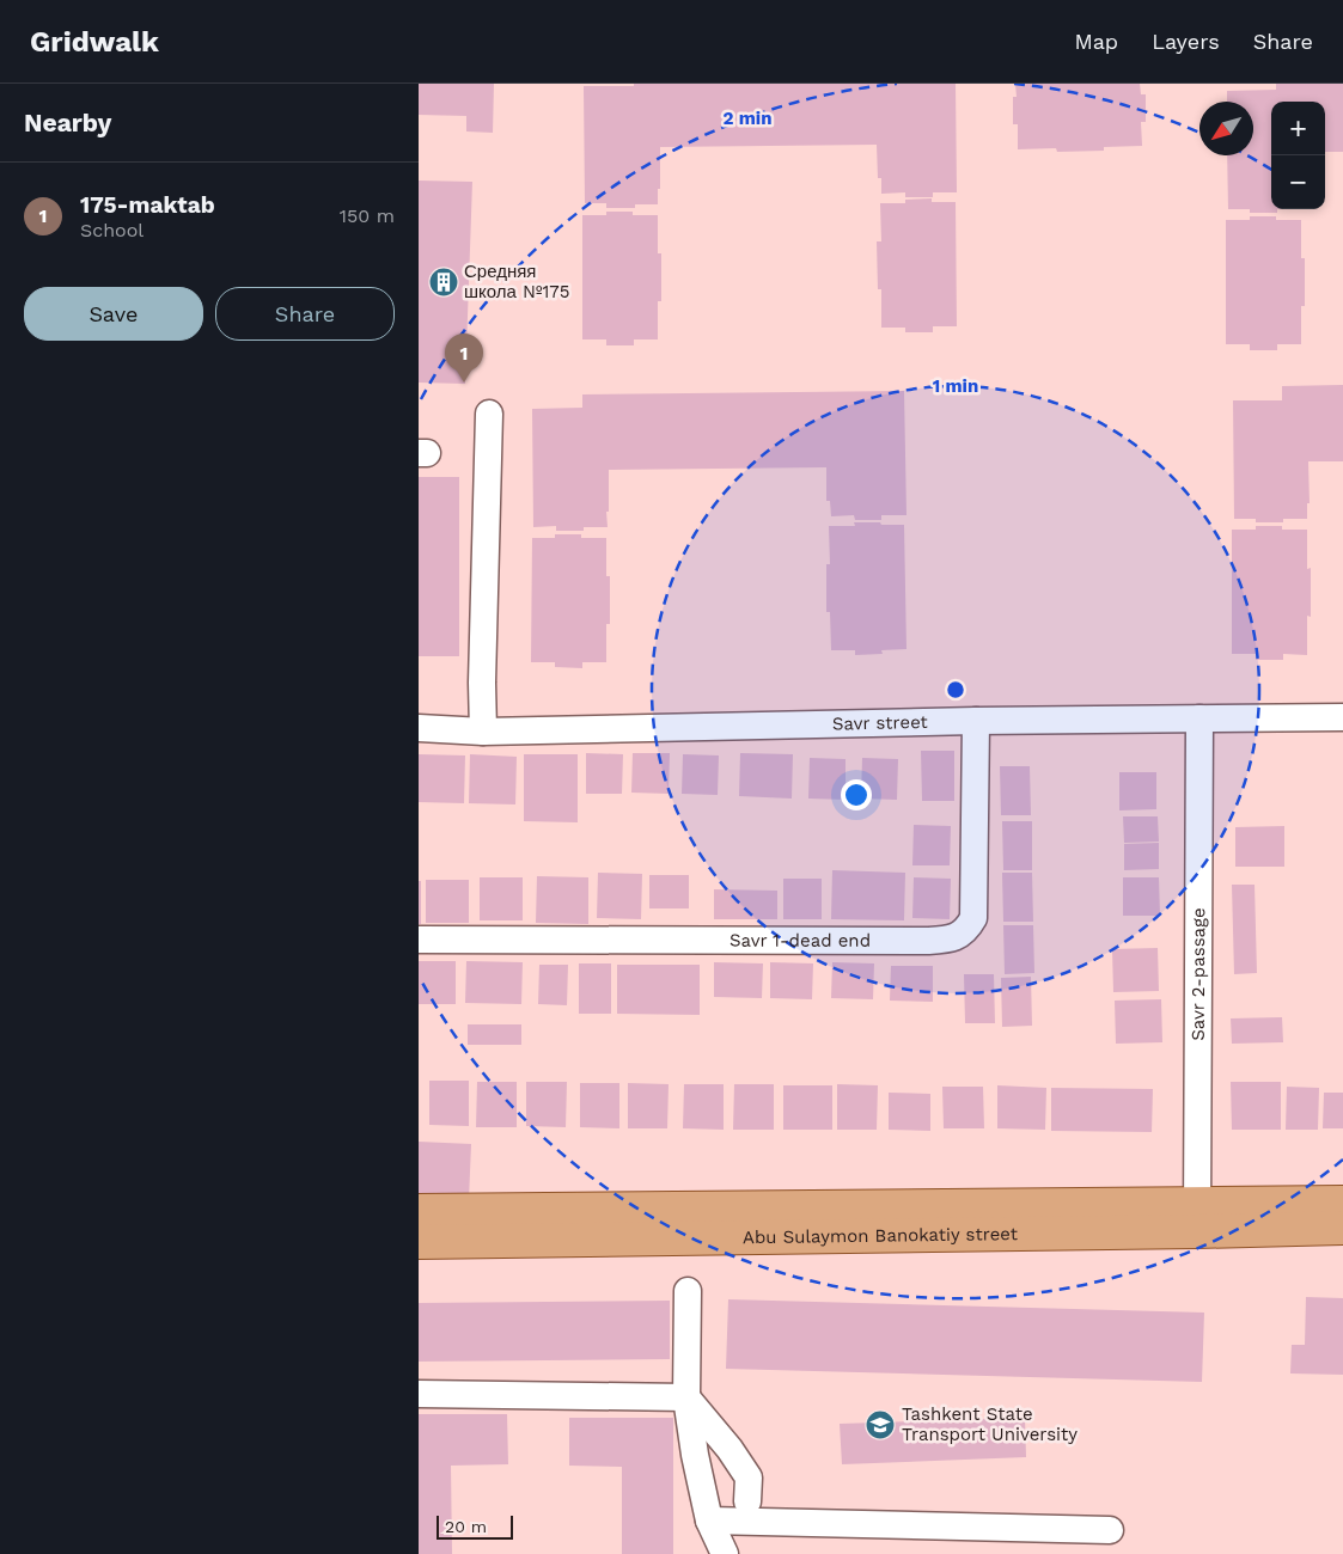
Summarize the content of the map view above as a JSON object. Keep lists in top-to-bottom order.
{
  "streets": {
    "main road": ["Abu Sulaymon Banokatiy street"],
    "street": ["Savr street", "Savr 1-dead end", "Savr 2-passage"]
  },
  "crossings": [
    ["Savr street", "Savr 1-dead end"],
    ["Savr street", "Savr 2-passage"],
    ["Savr 2-passage", "Abu Sulaymon Banokatiy street"]
  ],
  "places": {
    "building": ["Средняя школа №175"],
    "school or university": ["Tashkent State Transport University"]
  },
  "scale_bar": "20 m",
  "north": "bottom left",
  "page": {
    "header": "Gridwalk",
    "nav": ["Map", "Layers", "Share"],
    "heading": "Nearby",
    "map_buttons": ["+", "−"],
    "list": [
      {
        "mark": "1",
        "name": "175-maktab",
        "note": "School",
        "value": "150 m"
      }
    ],
    "buttons": ["Save", "Share"],
    "pins": "1",
    "scale": "20 m"
  },
  "rings": ["2 min", "1 min"]
}
